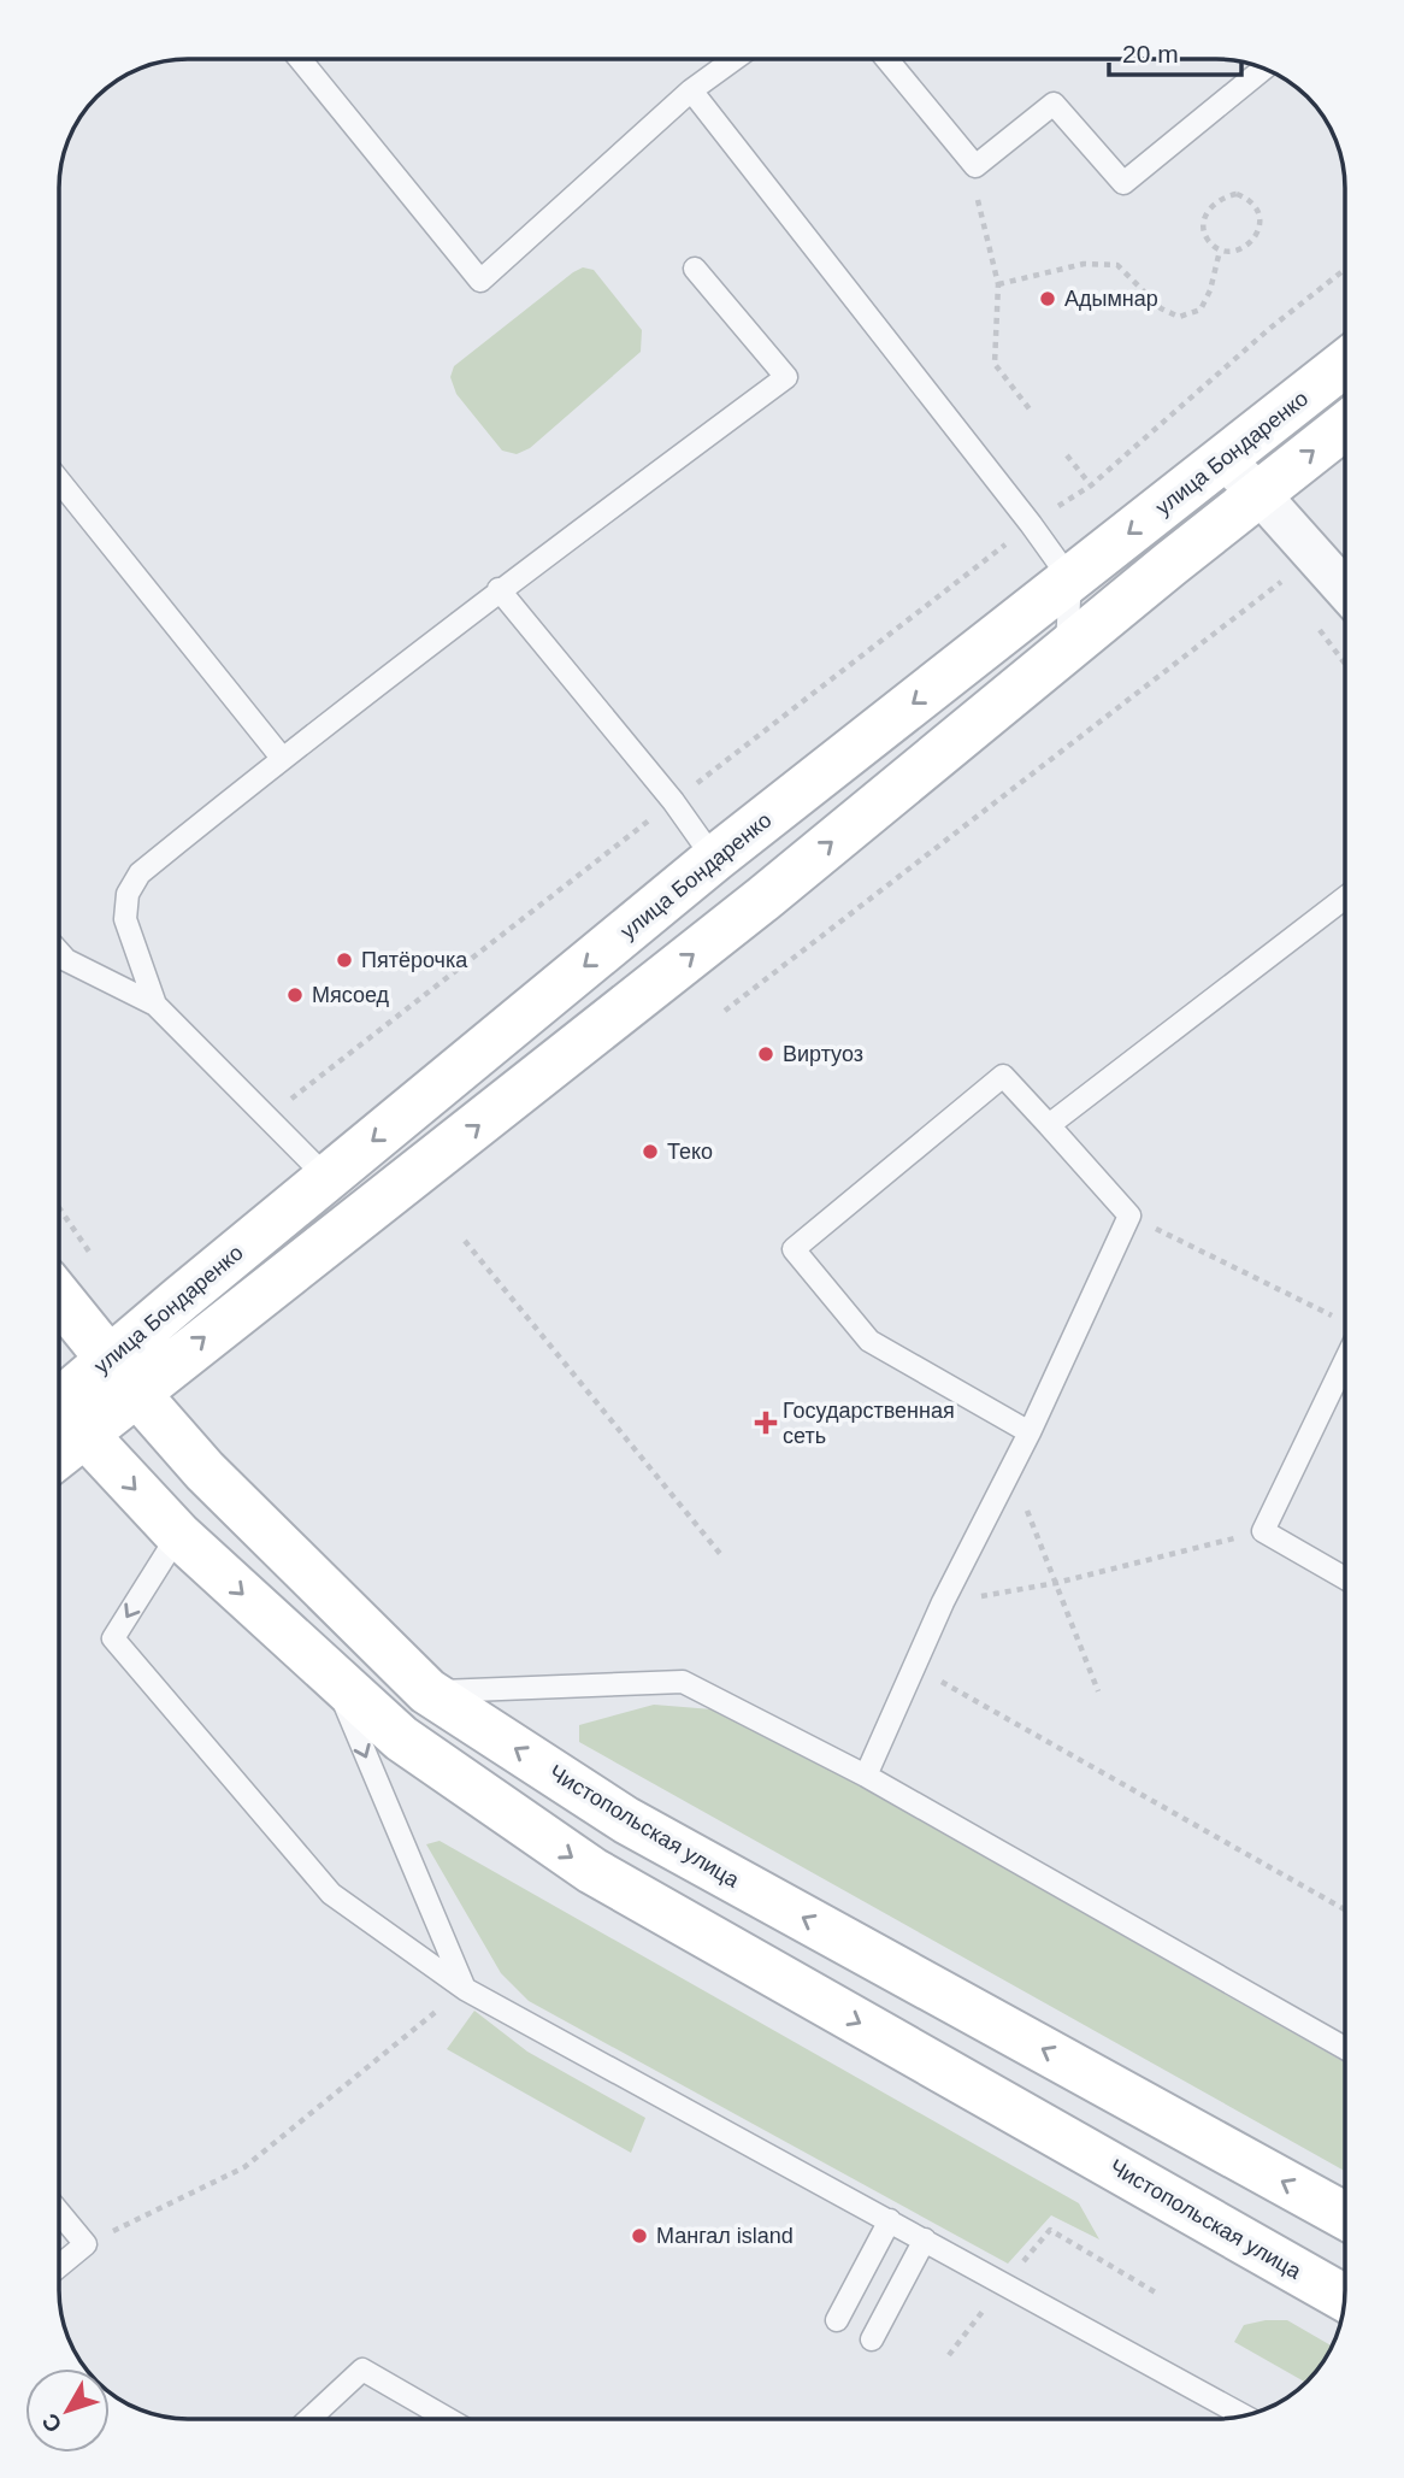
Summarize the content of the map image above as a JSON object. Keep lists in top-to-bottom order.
{
  "streets": {
    "street": ["улица Бондаренко", "Чистопольская улица"]
  },
  "crossings": [
    ["улица Бондаренко", "Чистопольская улица"]
  ],
  "places": {
    "other": [
      "Адымнар",
      "Пятёрочка",
      "Мясоед",
      "Виртуоз",
      "Теко",
      "Мангал island"
    ],
    "health": ["Государственная сеть"]
  },
  "scale_bar": "20 m",
  "north": "bottom left"
}
